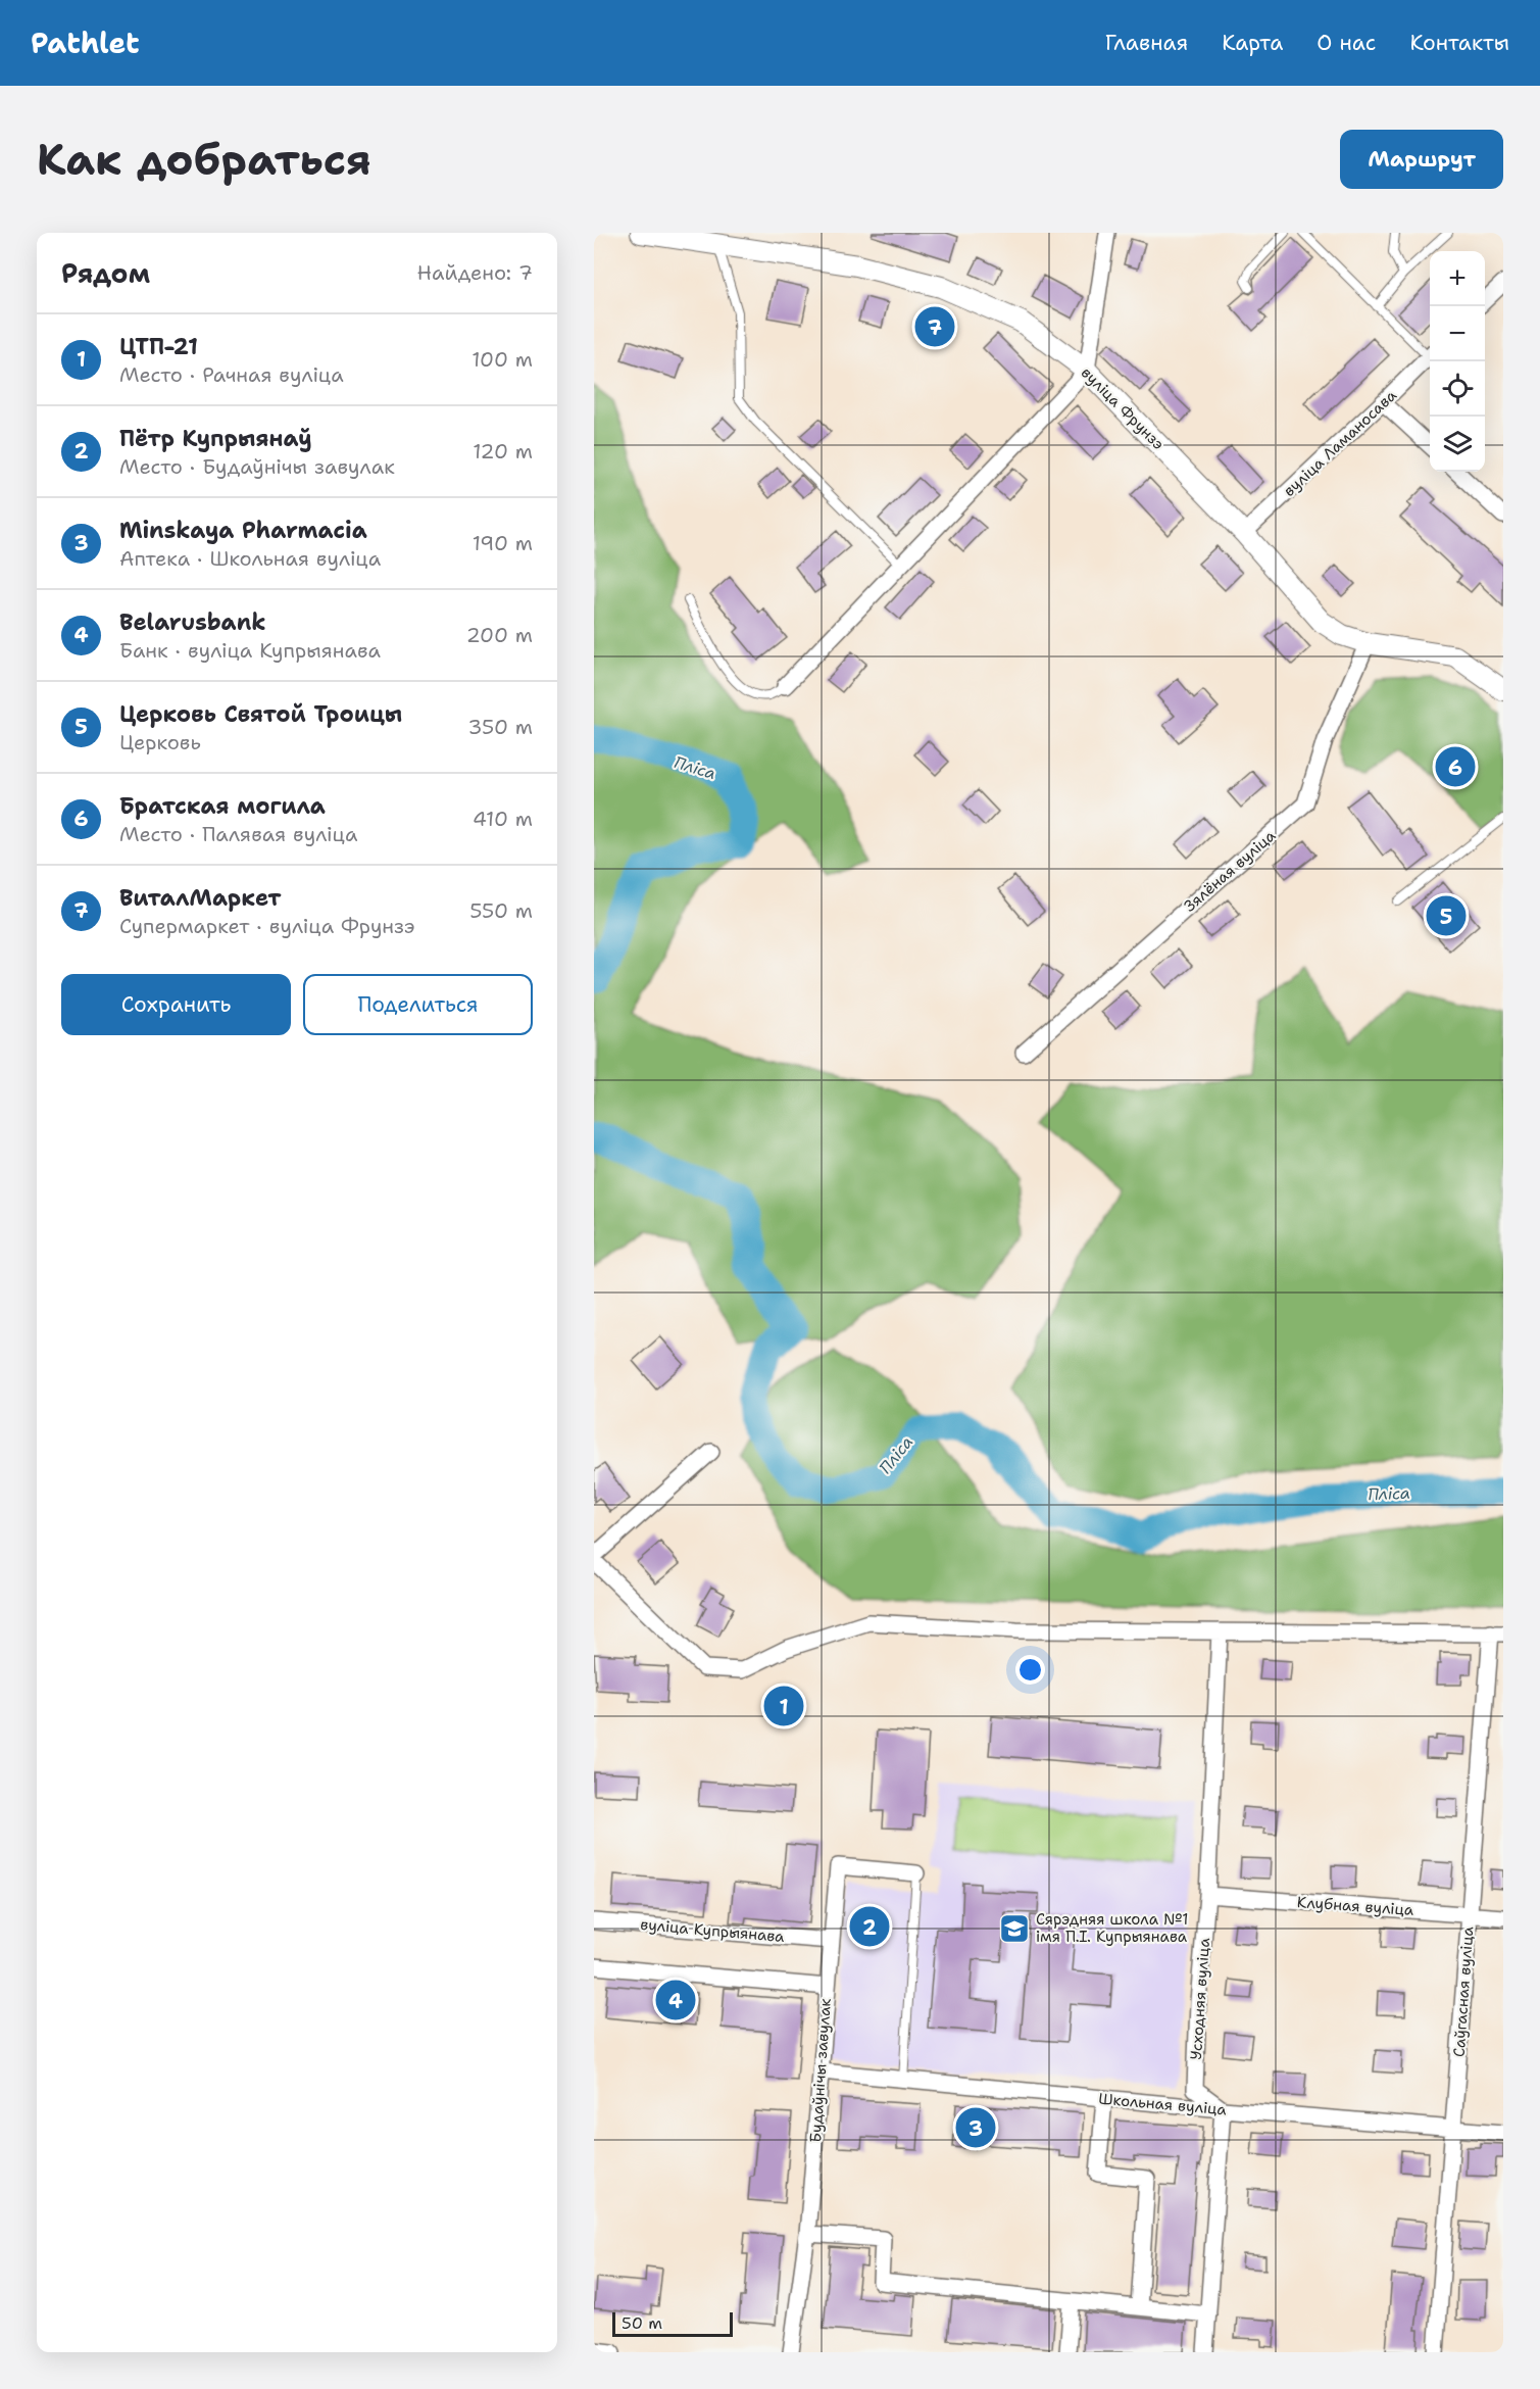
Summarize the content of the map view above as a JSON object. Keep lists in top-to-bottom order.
{
  "streets": {
    "street": [
      "вуліца Фрунзэ",
      "вуліца Ламаносава",
      "Зялёная вуліца",
      "Клубная вуліца",
      "вуліца Купрыянава",
      "Саўгасная вуліца",
      "Усходняя вуліца",
      "Будаўнічы завулак",
      "Школьная вуліца"
    ]
  },
  "crossings": [
    ["вуліца Фрунзэ", "вуліца Ламаносава"],
    ["вуліца Фрунзэ", "Зялёная вуліца"],
    ["Клубная вуліца", "Саўгасная вуліца"],
    ["Клубная вуліца", "Усходняя вуліца"],
    ["вуліца Купрыянава", "Будаўнічы завулак"],
    ["Саўгасная вуліца", "Школьная вуліца"],
    ["Усходняя вуліца", "Школьная вуліца"],
    ["Будаўнічы завулак", "Школьная вуліца"]
  ],
  "water": ["Пліса"],
  "places": {
    "school or university": ["Сярэдняя школа №1 імя П.І. Купрыянава"]
  },
  "scale_bar": "50 m",
  "page": {
    "header": "Pathlet",
    "nav": [
      "Главная",
      "Карта",
      "О нас",
      "Контакты"
    ],
    "buttons": [
      "Маршрут",
      ["Сохранить", "Поделиться"]
    ],
    "title": "Как добраться",
    "heading": ["Рядом", "Найдено: 7"],
    "map_buttons": ["+", "−"],
    "pins": [
      "7",
      "6",
      "5",
      "1",
      "2",
      "4",
      "3"
    ],
    "list": [
      {
        "mark": "1",
        "name": "ЦТП-21",
        "note": "Место · Рачная вуліца",
        "value": "100 m"
      },
      {
        "mark": "2",
        "name": "Пётр Купрыянаў",
        "note": "Место · Будаўнічы завулак",
        "value": "120 m"
      },
      {
        "mark": "3",
        "name": "Minskaya Pharmacia",
        "note": "Аптека · Школьная вуліца",
        "value": "190 m"
      },
      {
        "mark": "4",
        "name": "Belarusbank",
        "note": "Банк · вуліца Купрыянава",
        "value": "200 m"
      },
      {
        "mark": "5",
        "name": "Церковь Святой Троицы",
        "note": "Церковь",
        "value": "350 m"
      },
      {
        "mark": "6",
        "name": "Братская могила",
        "note": "Место · Палявая вуліца",
        "value": "410 m"
      },
      {
        "mark": "7",
        "name": "ВиталМаркет",
        "note": "Супермаркет · вуліца Фрунзэ",
        "value": "550 m"
      }
    ],
    "scale": "50 m"
  }
}
